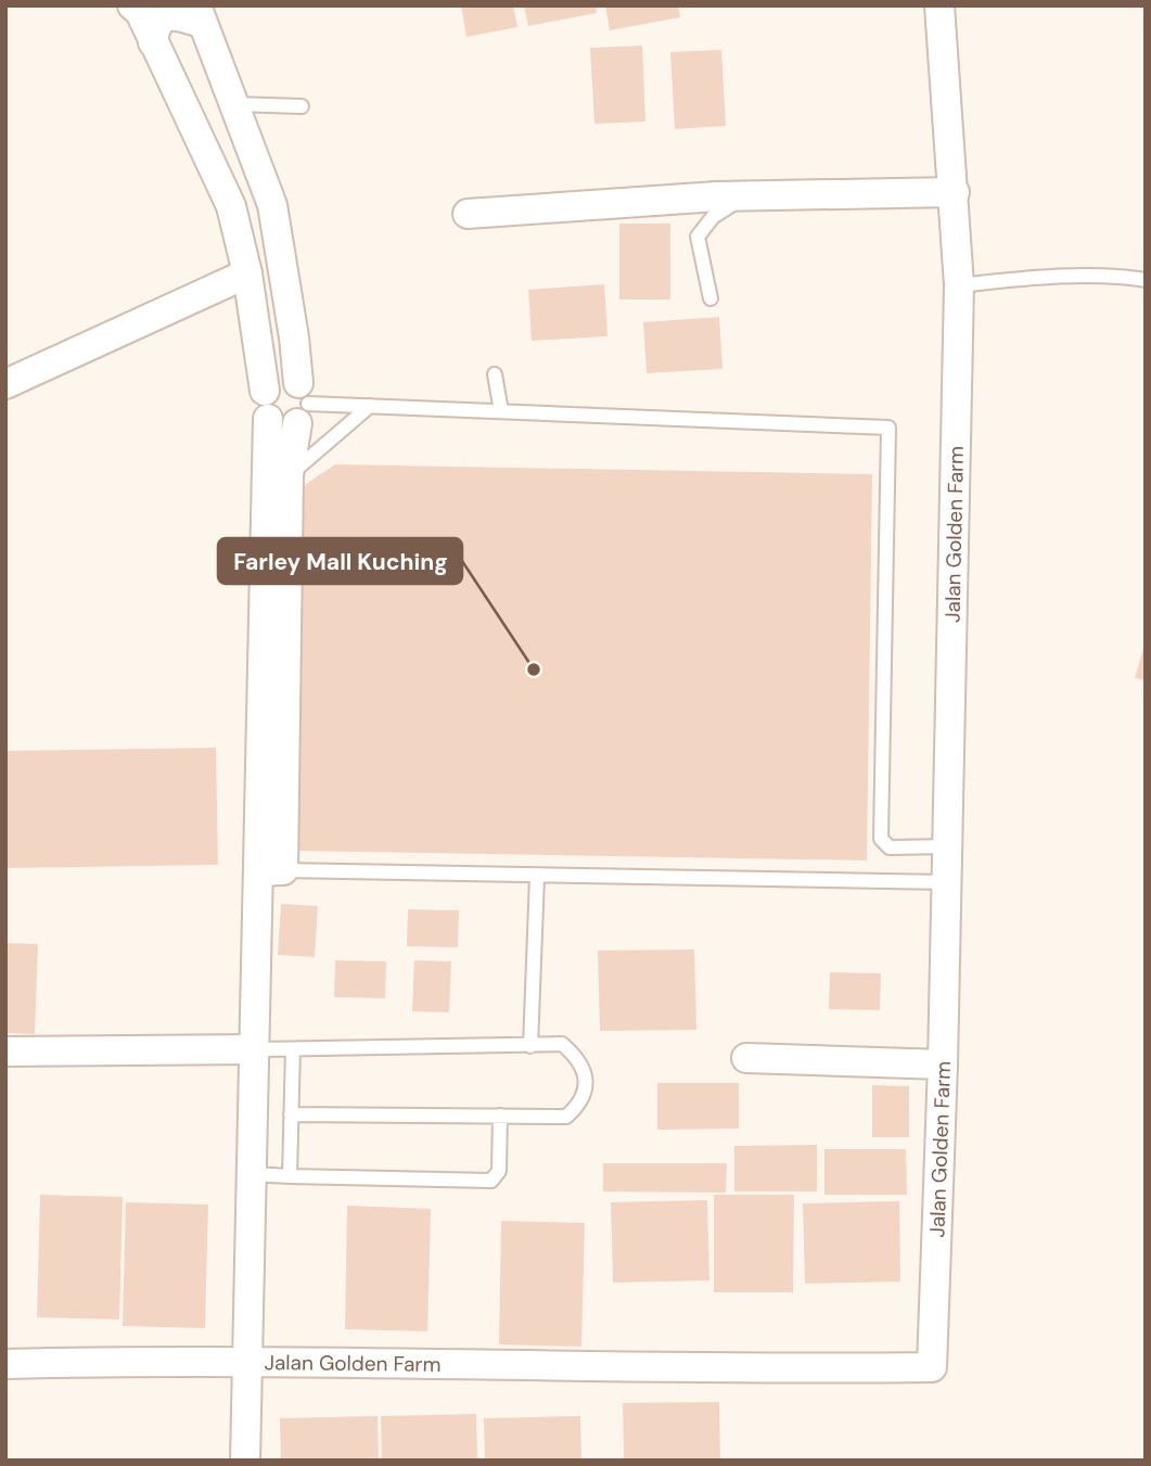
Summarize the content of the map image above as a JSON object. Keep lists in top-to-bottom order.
{
  "streets": {
    "street": ["Jalan Golden Farm"]
  },
  "places": ["Farley Mall Kuching"]
}
